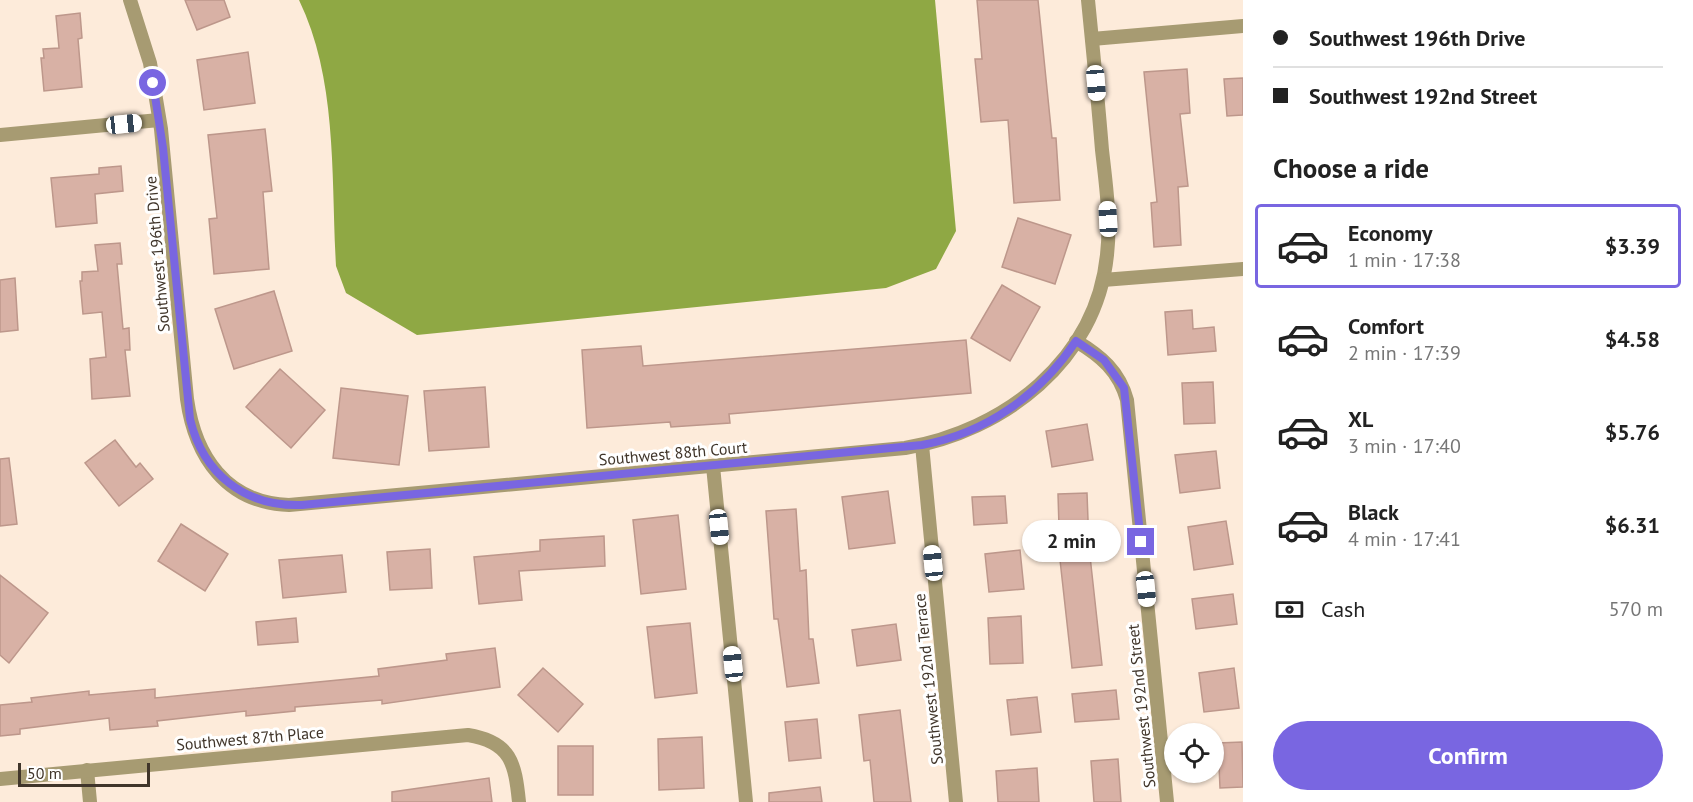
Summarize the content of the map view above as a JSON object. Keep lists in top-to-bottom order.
{
  "streets": {
    "street": [
      "Southwest 196th Drive",
      "Southwest 88th Court",
      "Southwest 192nd Terrace",
      "Southwest 192nd Street",
      "Southwest 87th Place"
    ]
  },
  "crossings": [
    ["Southwest 196th Drive", "Southwest 88th Court"],
    ["Southwest 88th Court", "Southwest 192nd Terrace"],
    ["Southwest 88th Court", "Southwest 192nd Street"]
  ],
  "scale_bar": "50 m",
  "page": {
    "banner": ["Southwest 196th Drive", "Southwest 192nd Street"],
    "heading": "Choose a ride",
    "list": [
      {
        "name": "Economy",
        "note": "1 min · 17:38",
        "value": "$3.39"
      },
      {
        "name": "Comfort",
        "note": "2 min · 17:39",
        "value": "$4.58"
      },
      {
        "name": "XL",
        "note": "3 min · 17:40",
        "value": "$5.76"
      },
      {
        "name": "Black",
        "note": "4 min · 17:41",
        "value": "$6.31"
      }
    ],
    "bubble": "2 min",
    "pay": ["Cash", "570 m"],
    "buttons": "Confirm",
    "scale": "50 m"
  }
}
